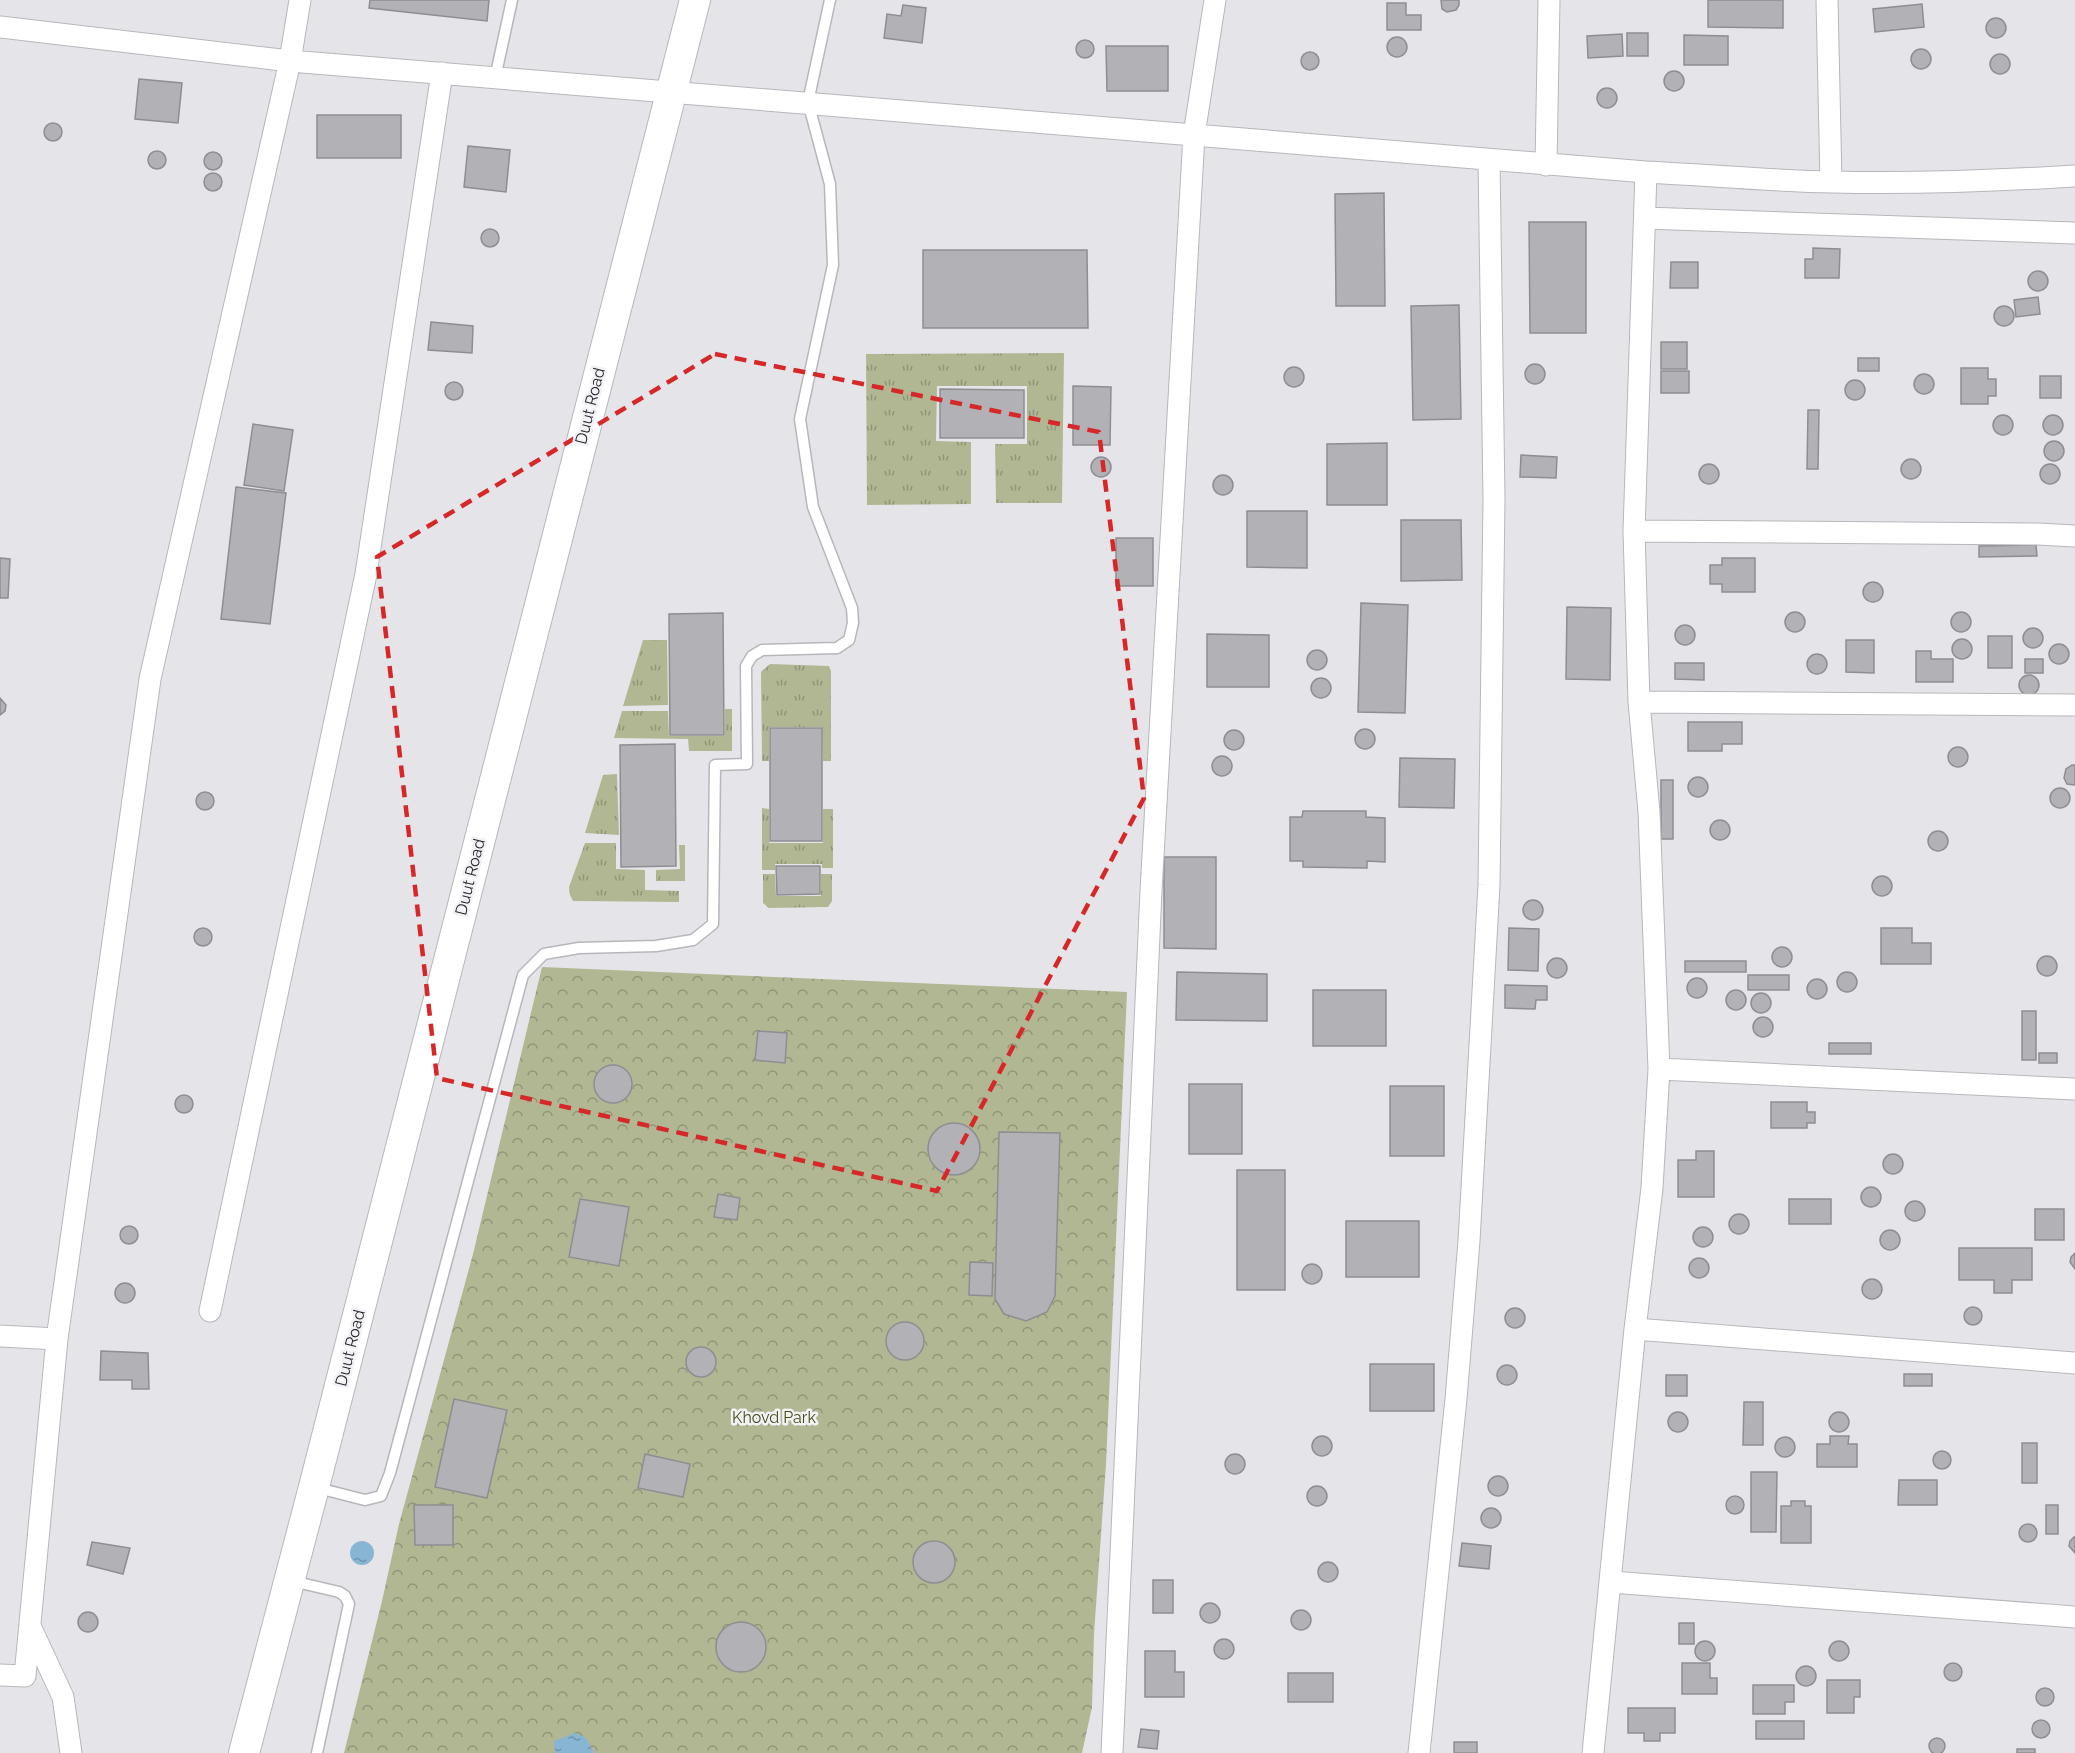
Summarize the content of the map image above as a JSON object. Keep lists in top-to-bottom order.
{
  "streets": {
    "main road": ["Duut Road"]
  },
  "parks": ["Khovd Park"]
}
